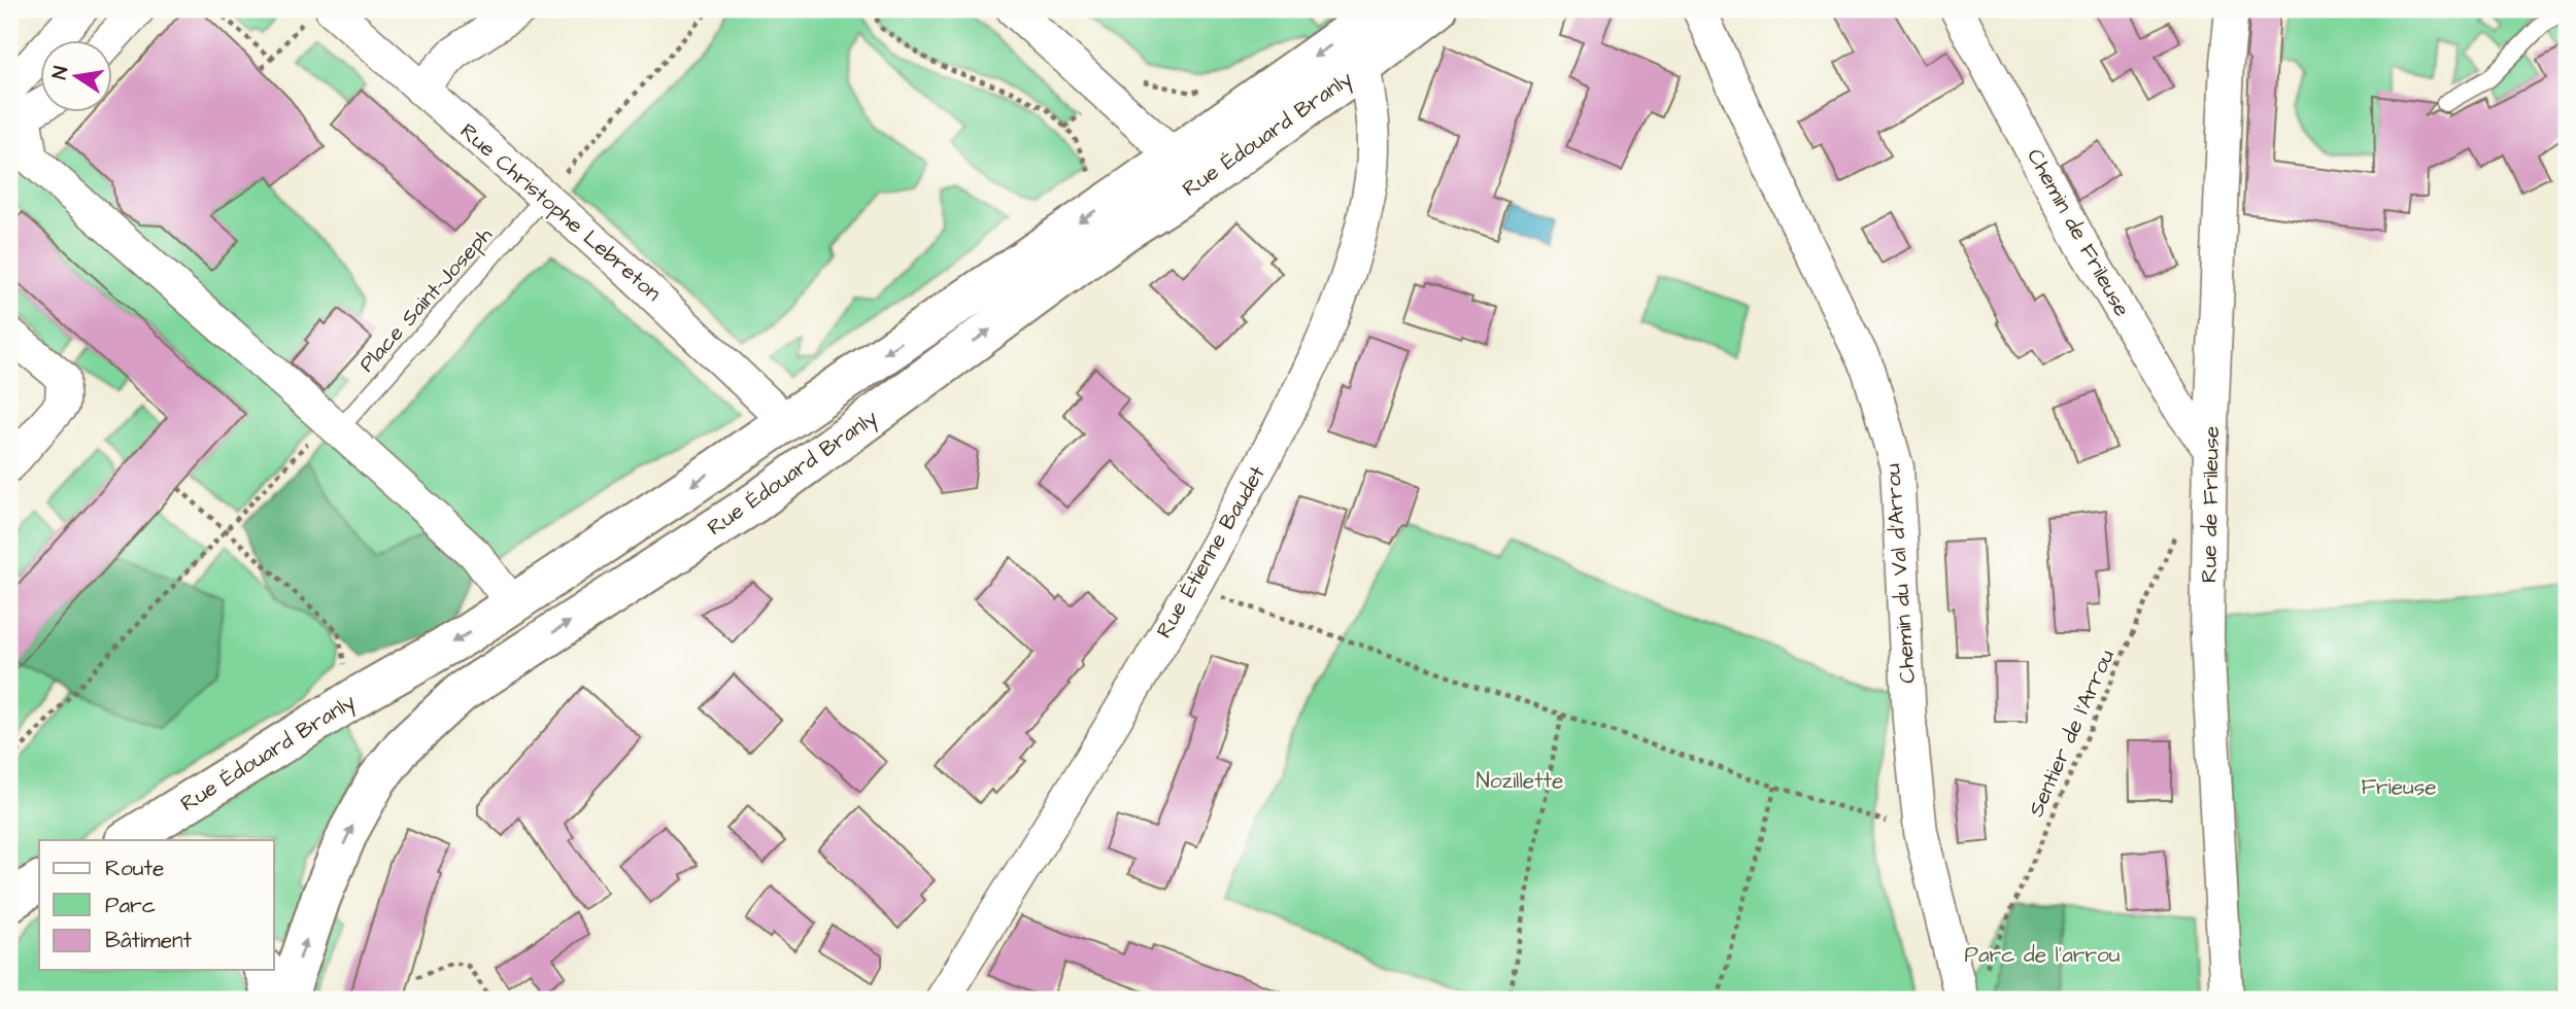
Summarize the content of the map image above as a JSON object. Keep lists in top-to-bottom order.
{
  "streets": {
    "main road": ["Rue Édouard Branly"],
    "street": [
      "Rue Christophe Lebreton",
      "Chemin de Frileuse",
      "Rue de Frileuse",
      "Rue Étienne Baudet",
      "Chemin du Val d'Arrou"
    ],
    "lane": ["Place Saint-Joseph"],
    "path": ["Sentier de l'Arrou"]
  },
  "crossings": [
    ["Rue Édouard Branly", "Rue Christophe Lebreton"],
    ["Rue Édouard Branly", "Rue Étienne Baudet"],
    ["Rue Christophe Lebreton", "Place Saint-Joseph"],
    ["Chemin de Frileuse", "Rue de Frileuse"],
    ["Chemin du Val d'Arrou", "Sentier de l'Arrou"]
  ],
  "parks": ["Nozillette", "Frieuse", "Parc de l'arrou"],
  "legend": ["Route", "Parc", "Bâtiment"],
  "north": "left"
}
